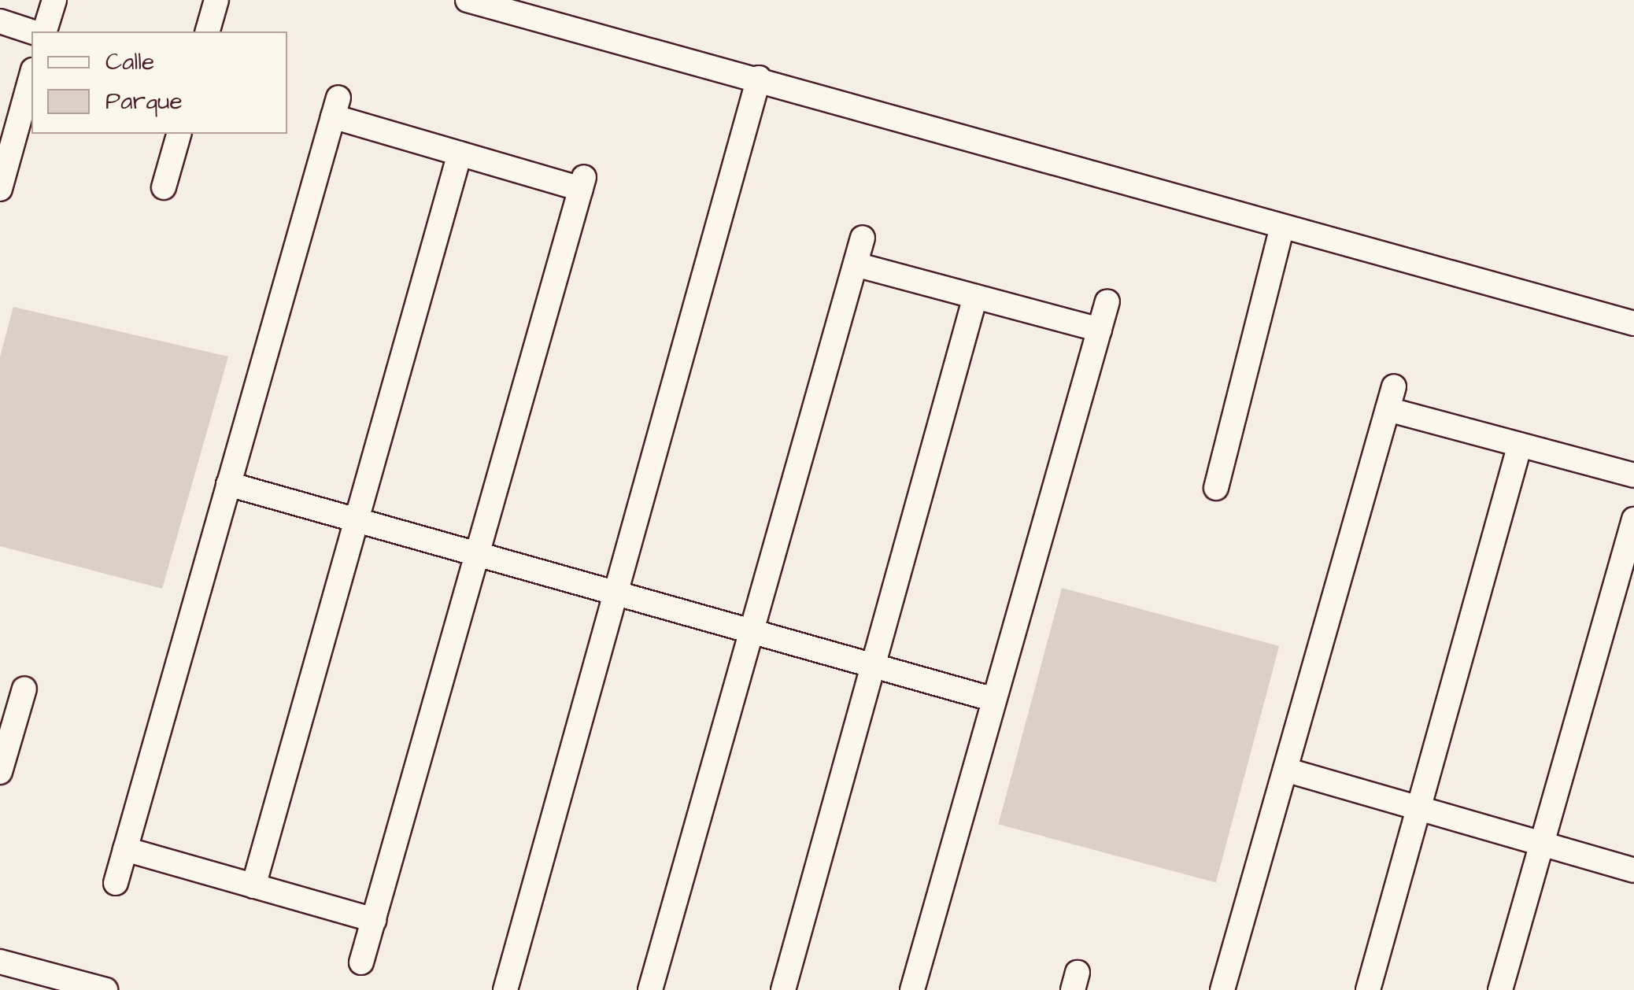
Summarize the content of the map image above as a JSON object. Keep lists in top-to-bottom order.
{
  "legend": ["Calle", "Parque"]
}
